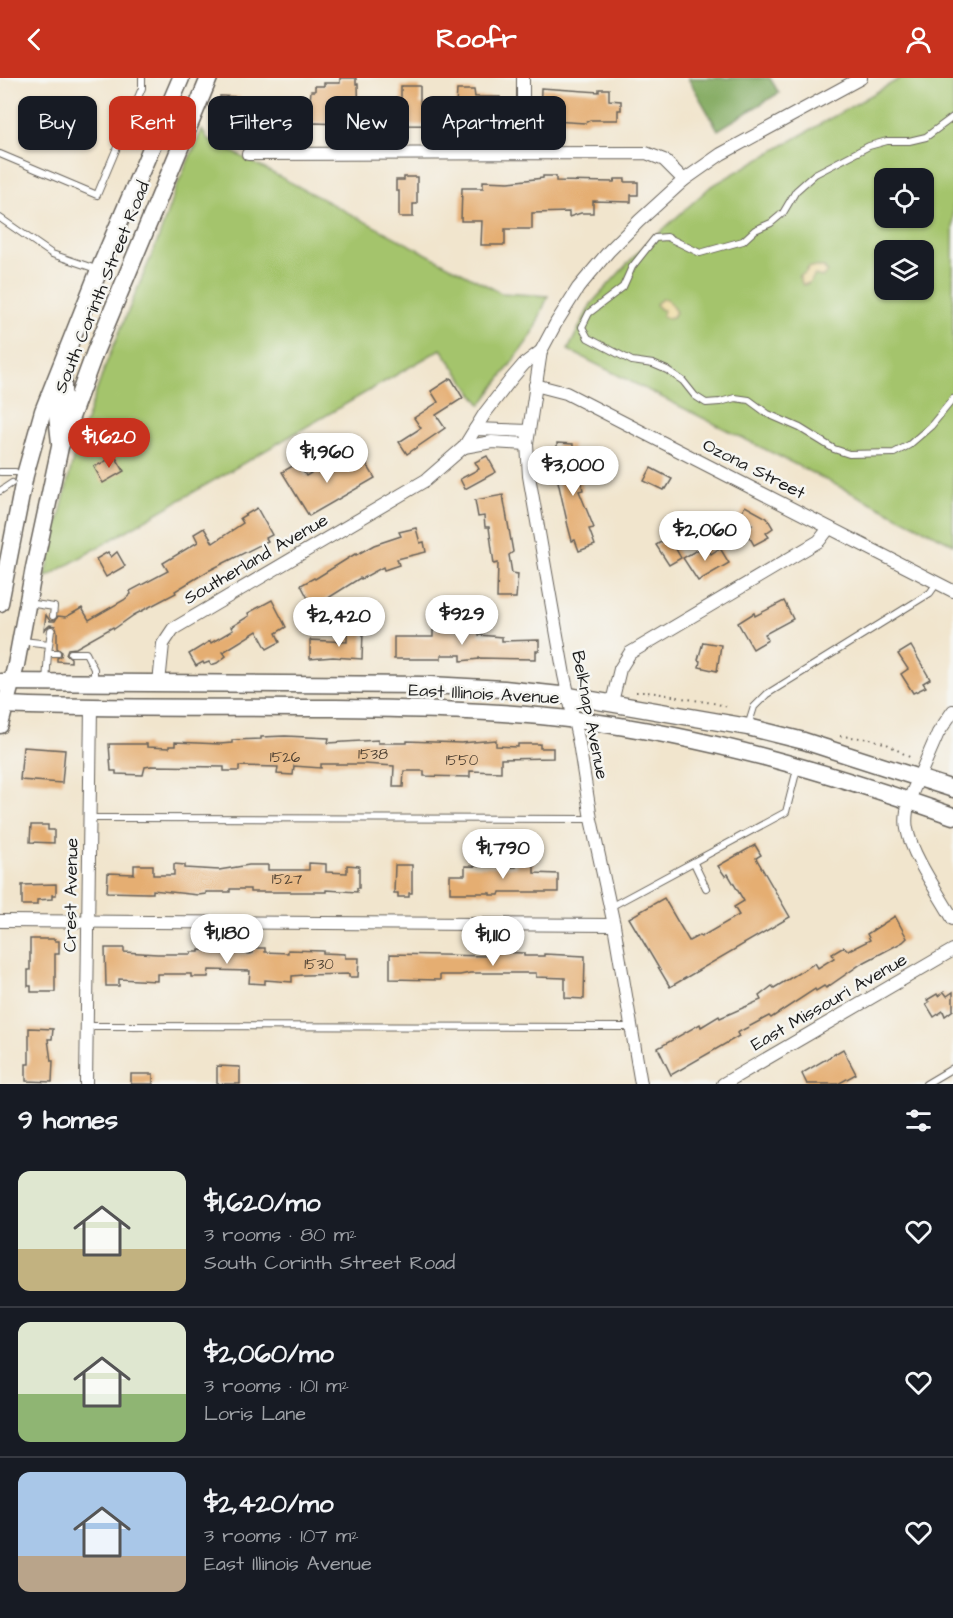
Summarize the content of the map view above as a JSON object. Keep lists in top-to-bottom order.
{
  "streets": {
    "main road": ["South Corinth Street Road", "East Illinois Avenue"],
    "street": [
      "Ozona Street",
      "Southerland Avenue",
      "Belknap Avenue",
      "Crest Avenue",
      "East Missouri Avenue"
    ]
  },
  "crossings": [
    ["South Corinth Street Road", "East Illinois Avenue"],
    ["Ozona Street", "Belknap Avenue"],
    ["Southerland Avenue", "East Illinois Avenue"],
    ["Southerland Avenue", "Belknap Avenue"],
    ["East Illinois Avenue", "Belknap Avenue"],
    ["East Illinois Avenue", "Crest Avenue"]
  ],
  "house_numbers": [
    "1538",
    "1526",
    "1550",
    "1527",
    "1530"
  ],
  "page": {
    "header": "Roofr",
    "chip": [
      "Buy",
      "Rent",
      "Filters",
      "New",
      "Apartment"
    ],
    "price": [
      "$1,620",
      "$1,960",
      "$3,000",
      "$2,060",
      "$929",
      "$2,420",
      "$1,790",
      "$1,180",
      "$1,110"
    ],
    "heading": "9 homes",
    "list": [
      {
        "name": "$1,620/mo",
        "note": "3 rooms · 80 m² · South Corinth Street Road"
      },
      {
        "name": "$2,060/mo",
        "note": "3 rooms · 101 m² · Loris Lane"
      },
      {
        "name": "$2,420/mo",
        "note": "3 rooms · 107 m² · East Illinois Avenue"
      }
    ]
  }
}
